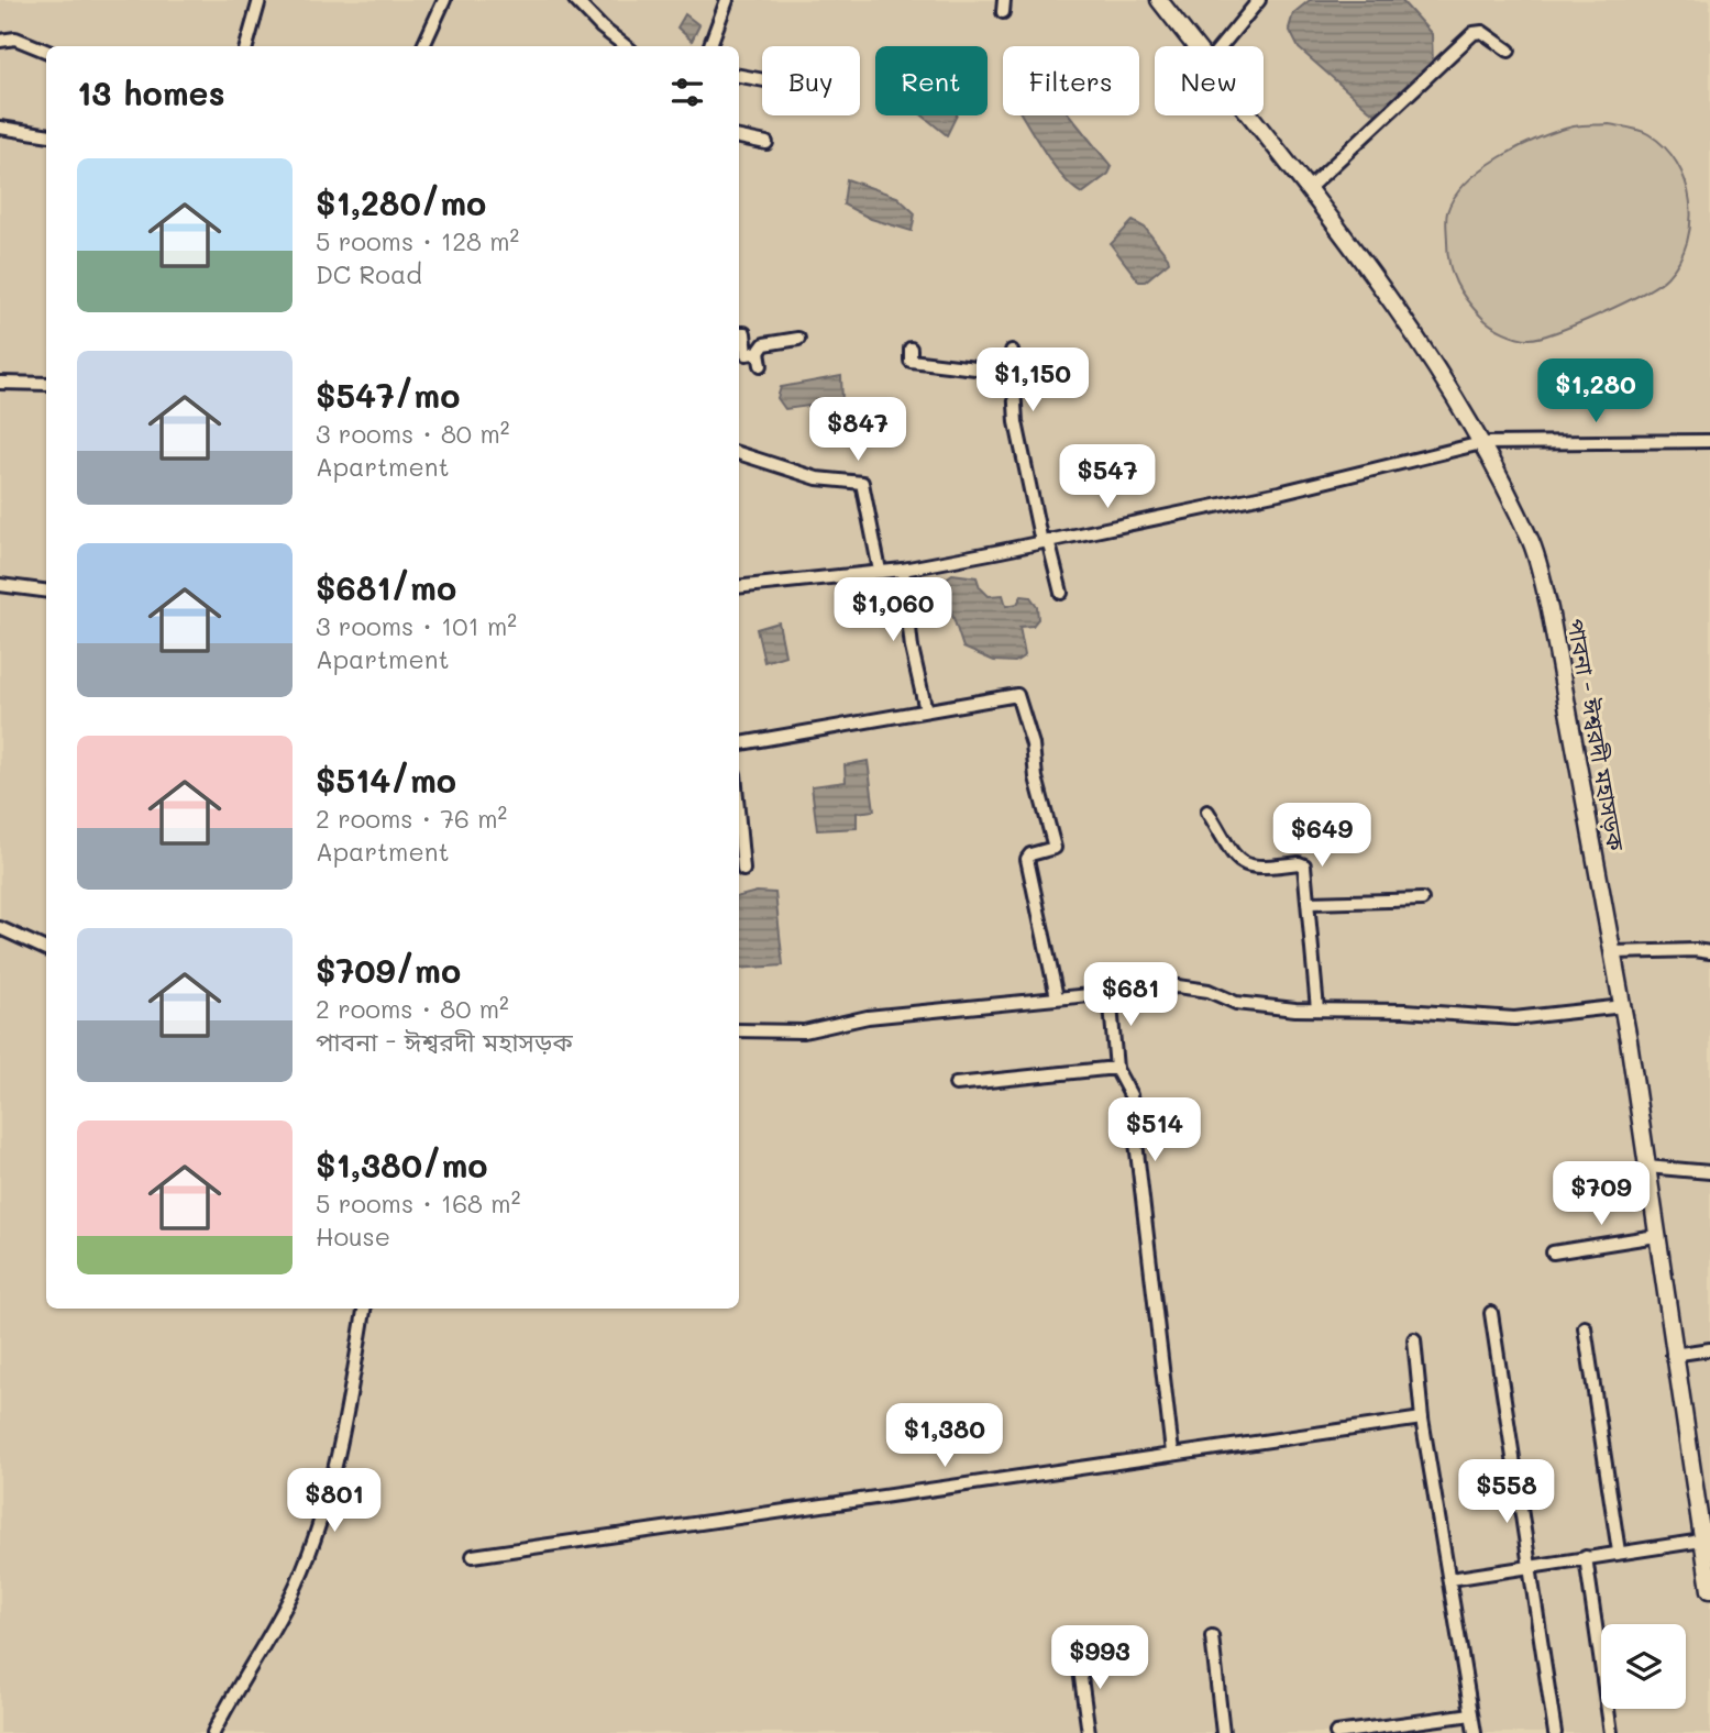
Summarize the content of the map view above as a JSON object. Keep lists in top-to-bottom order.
{
  "streets": {
    "main road": ["পাবনা - ঈশ্বরদী মহাসড়ক"]
  },
  "page": {
    "chip": [
      "Buy",
      "Rent",
      "Filters",
      "New"
    ],
    "heading": "13 homes",
    "list": [
      {
        "name": "$1,280/mo",
        "note": "5 rooms · 128 m² · DC Road"
      },
      {
        "name": "$547/mo",
        "note": "3 rooms · 80 m² · Apartment"
      },
      {
        "name": "$681/mo",
        "note": "3 rooms · 101 m² · Apartment"
      },
      {
        "name": "$514/mo",
        "note": "2 rooms · 76 m² · Apartment"
      },
      {
        "name": "$709/mo",
        "note": "2 rooms · 80 m² · পাবনা - ঈশ্বরদী মহাসড়ক"
      },
      {
        "name": "$1,380/mo",
        "note": "5 rooms · 168 m² · House"
      }
    ],
    "price": [
      "$1,150",
      "$1,280",
      "$847",
      "$547",
      "$1,060",
      "$649",
      "$681",
      "$514",
      "$709",
      "$1,380",
      "$558",
      "$801",
      "$993"
    ]
  }
}
